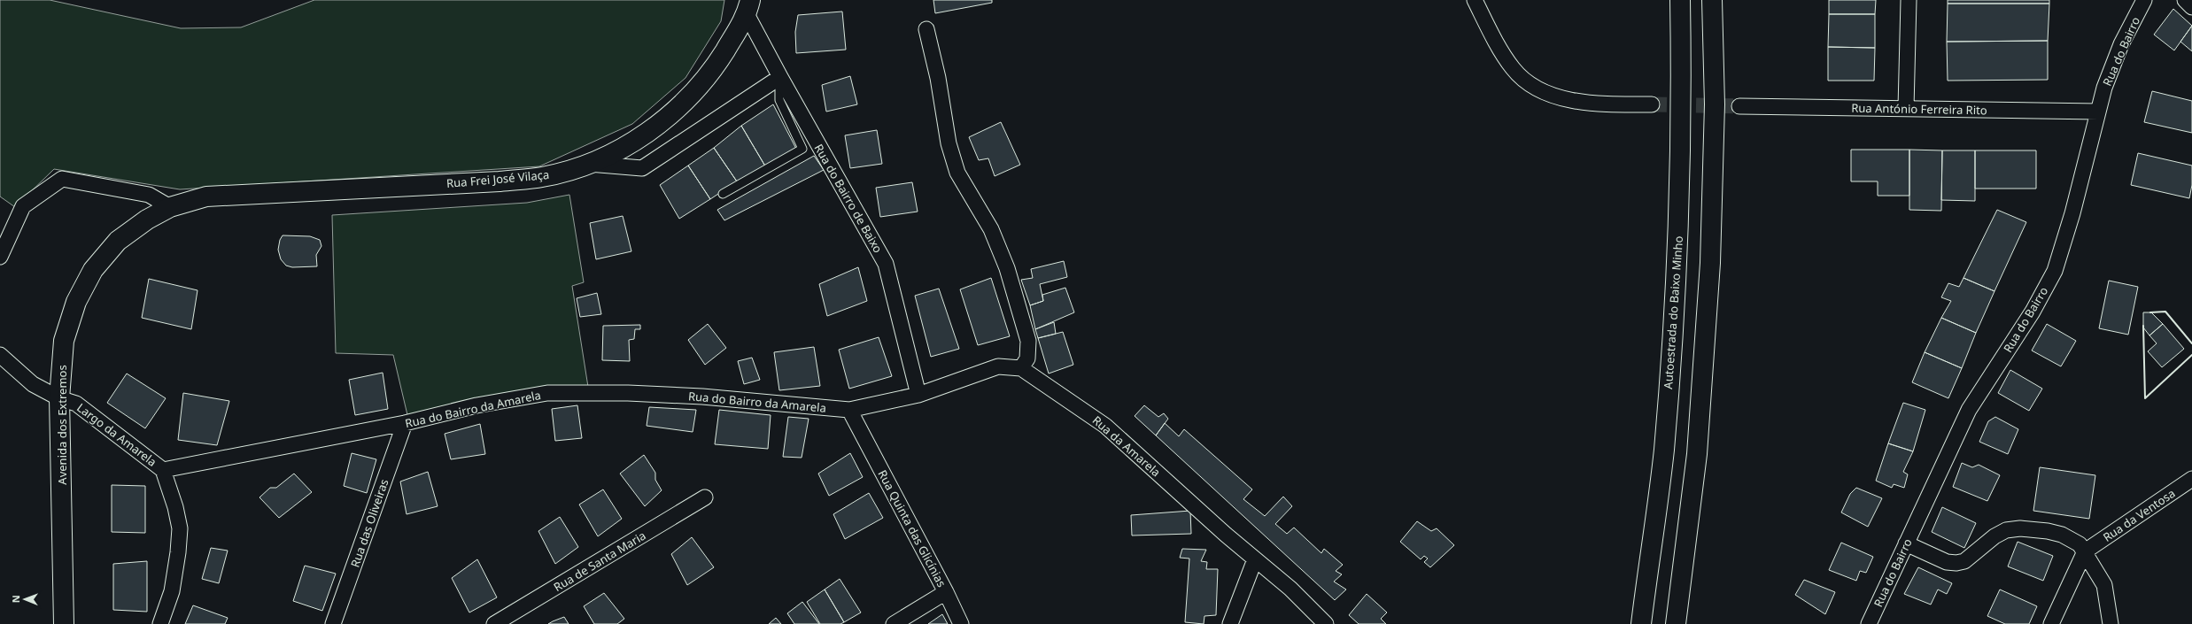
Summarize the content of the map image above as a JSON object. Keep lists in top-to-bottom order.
{
  "streets": {
    "main road": ["Rua Frei José Vilaça", "Autoestrada do Baixo Minho", "Avenida dos Extremos"],
    "street": [
      "Rua do Bairro",
      "Rua António Ferreira Rito",
      "Rua do Bairro de Baixo",
      "Rua do Bairro da Amarela",
      "Largo da Amarela",
      "Rua da Amarela",
      "Rua da Ventosa",
      "Rua das Oliveiras",
      "Rua Quinta das Glicínias",
      "Rua de Santa Maria"
    ]
  },
  "crossings": [
    ["Rua do Bairro", "Rua António Ferreira Rito"],
    ["Rua Frei José Vilaça", "Rua do Bairro de Baixo"],
    ["Rua Frei José Vilaça", "Avenida dos Extremos"],
    ["Rua do Bairro de Baixo", "Rua da Amarela"],
    ["Rua do Bairro da Amarela", "Largo da Amarela"],
    ["Rua do Bairro da Amarela", "Rua da Amarela"],
    ["Rua do Bairro da Amarela", "Rua das Oliveiras"],
    ["Rua do Bairro da Amarela", "Rua Quinta das Glicínias"],
    ["Avenida dos Extremos", "Largo da Amarela"],
    ["Rua da Amarela", "Rua Quinta das Glicínias"]
  ],
  "north": "left"
}
